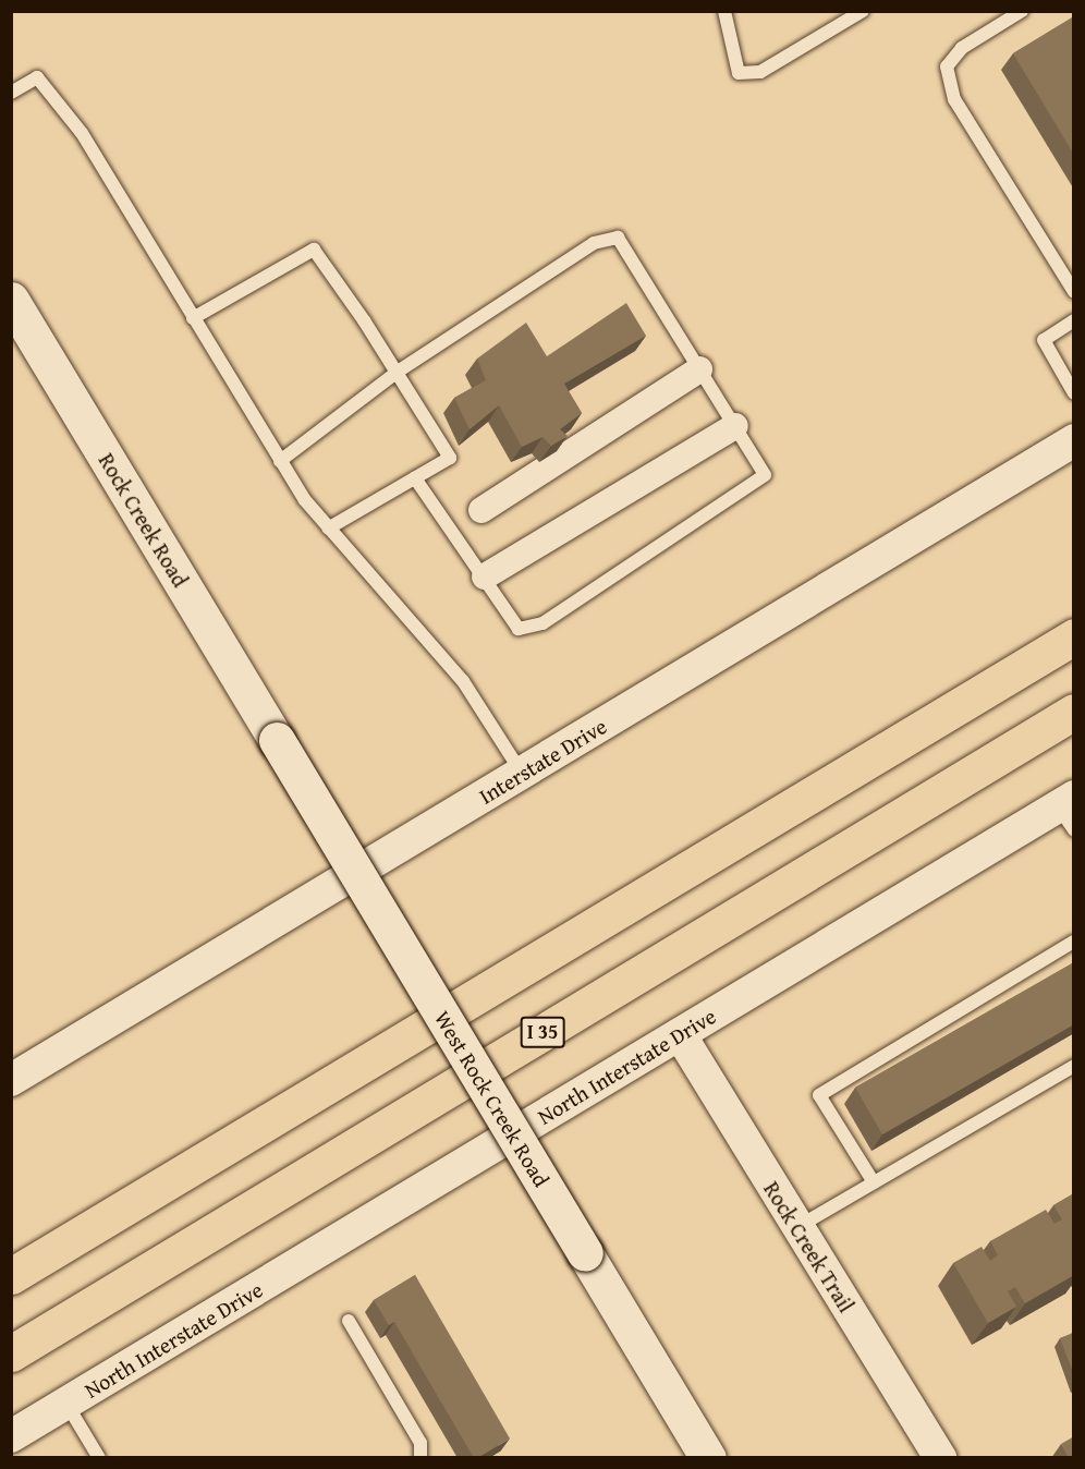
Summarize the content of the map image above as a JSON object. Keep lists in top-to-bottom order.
{
  "streets": {
    "highway": ["I 35"],
    "main road": ["Rock Creek Road", "West Rock Creek Road"],
    "street": ["Interstate Drive", "North Interstate Drive", "Rock Creek Trail"]
  },
  "crossings": [
    ["Rock Creek Road", "West Rock Creek Road"],
    ["North Interstate Drive", "Rock Creek Trail"]
  ]
}
